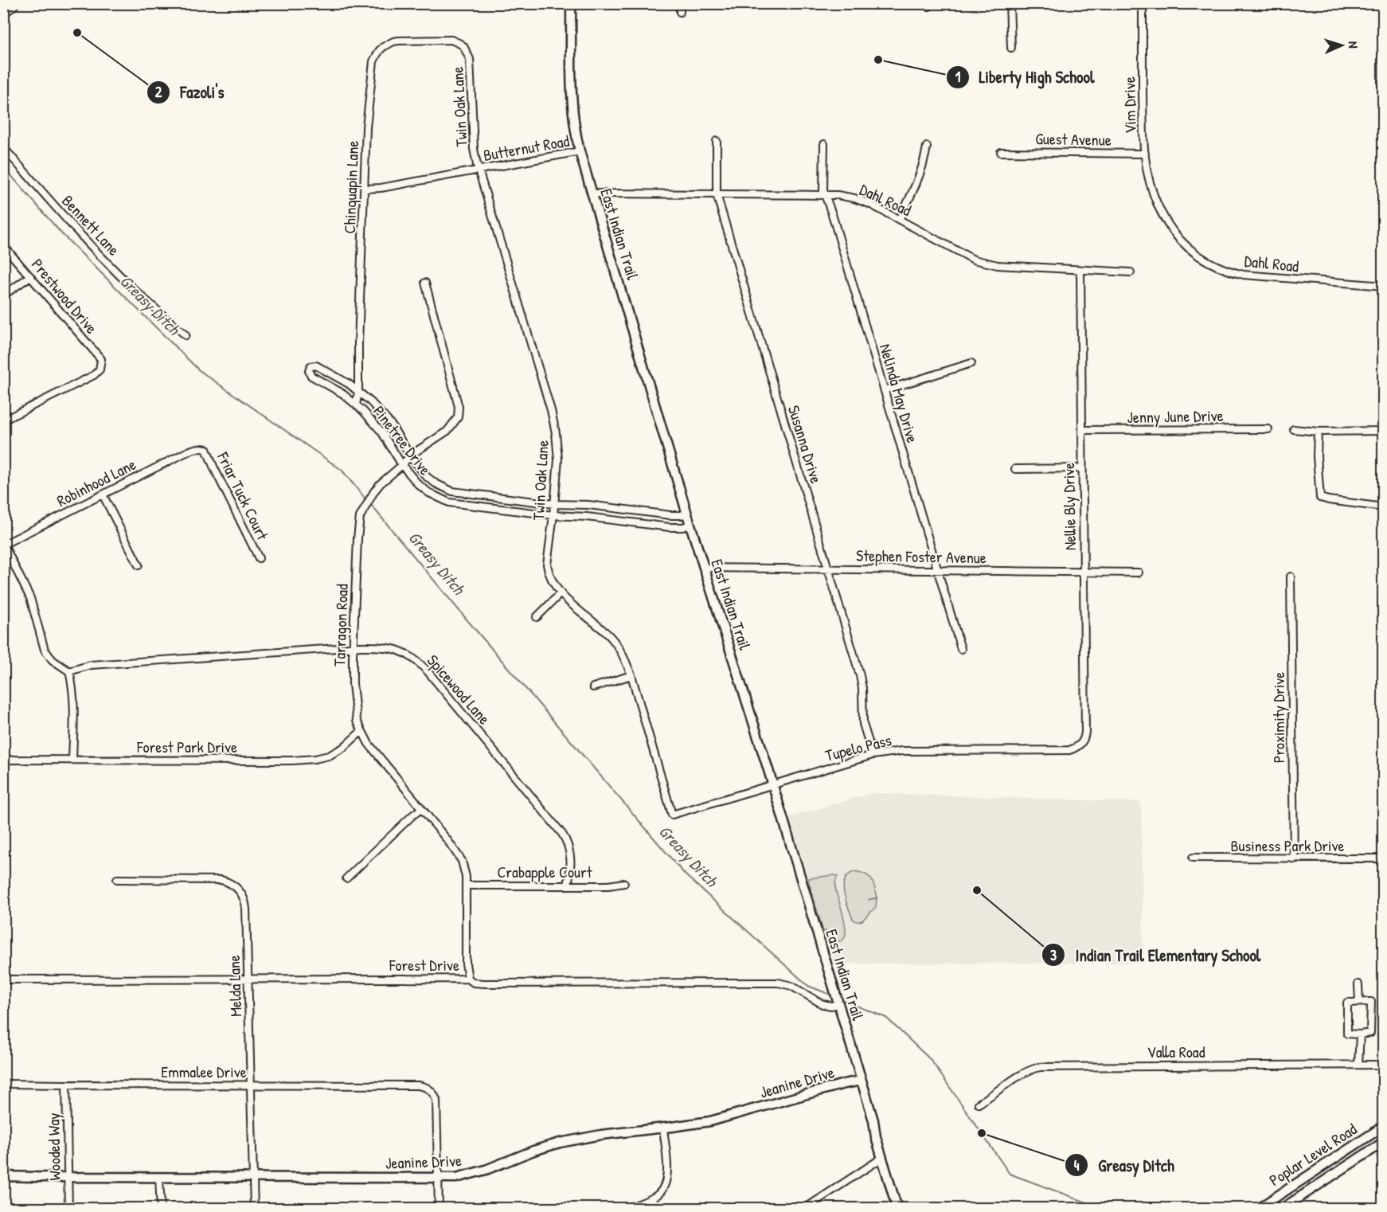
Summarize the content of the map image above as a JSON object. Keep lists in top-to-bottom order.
{
  "streets": {
    "main road": ["East Indian Trail", "Jeanine Drive", "Poplar Level Road"],
    "street": [
      "Vim Drive",
      "Twin Oak Lane",
      "Guest Avenue",
      "Butternut Road",
      "Chinquapin Lane",
      "Dahl Road",
      "Bennett Lane",
      "Prestwood Drive",
      "Nelinda May Drive",
      "Jenny June Drive",
      "Pinetree Drive",
      "Susanna Drive",
      "Robinhood Lane",
      "Friar Tuck Court",
      "Nellie Bly Drive",
      "Stephen Foster Avenue",
      "Tarragon Road",
      "Spicewood Lane",
      "Proximity Drive",
      "Forest Park Drive",
      "Tupelo Pass",
      "Business Park Drive",
      "Crabapple Court",
      "Forest Drive",
      "Melda Lane",
      "Valla Road",
      "Emmalee Drive",
      "Wooded Way"
    ]
  },
  "crossings": [
    ["Vim Drive", "Guest Avenue"],
    ["Vim Drive", "Dahl Road"],
    ["Twin Oak Lane", "Butternut Road"],
    ["Twin Oak Lane", "Chinquapin Lane"],
    ["Twin Oak Lane", "Pinetree Drive"],
    ["Twin Oak Lane", "Tupelo Pass"],
    ["Butternut Road", "Chinquapin Lane"],
    ["Butternut Road", "East Indian Trail"],
    ["Chinquapin Lane", "Pinetree Drive"],
    ["Dahl Road", "East Indian Trail"],
    ["Dahl Road", "Nelinda May Drive"],
    ["Dahl Road", "Susanna Drive"],
    ["Dahl Road", "Nellie Bly Drive"],
    ["East Indian Trail", "Pinetree Drive"],
    ["East Indian Trail", "Stephen Foster Avenue"],
    ["East Indian Trail", "Tupelo Pass"],
    ["East Indian Trail", "Forest Drive"],
    ["East Indian Trail", "Jeanine Drive"],
    ["Nelinda May Drive", "Stephen Foster Avenue"],
    ["Jenny June Drive", "Nellie Bly Drive"],
    ["Pinetree Drive", "Tarragon Road"],
    ["Susanna Drive", "Stephen Foster Avenue"],
    ["Susanna Drive", "Tupelo Pass"],
    ["Robinhood Lane", "Friar Tuck Court"],
    ["Nellie Bly Drive", "Stephen Foster Avenue"],
    ["Nellie Bly Drive", "Tupelo Pass"],
    ["Tarragon Road", "Spicewood Lane"],
    ["Tarragon Road", "Forest Park Drive"],
    ["Tarragon Road", "Crabapple Court"],
    ["Tarragon Road", "Forest Drive"],
    ["Spicewood Lane", "Crabapple Court"],
    ["Proximity Drive", "Business Park Drive"],
    ["Forest Drive", "Melda Lane"],
    ["Melda Lane", "Emmalee Drive"],
    ["Melda Lane", "Jeanine Drive"],
    ["Emmalee Drive", "Jeanine Drive"],
    ["Emmalee Drive", "Wooded Way"],
    ["Jeanine Drive", "Wooded Way"]
  ],
  "water": ["Greasy Ditch"],
  "places": [
    "Fazoli's",
    "Liberty High School",
    "Indian Trail Elementary School",
    "Greasy Ditch"
  ],
  "north": "right"
}
